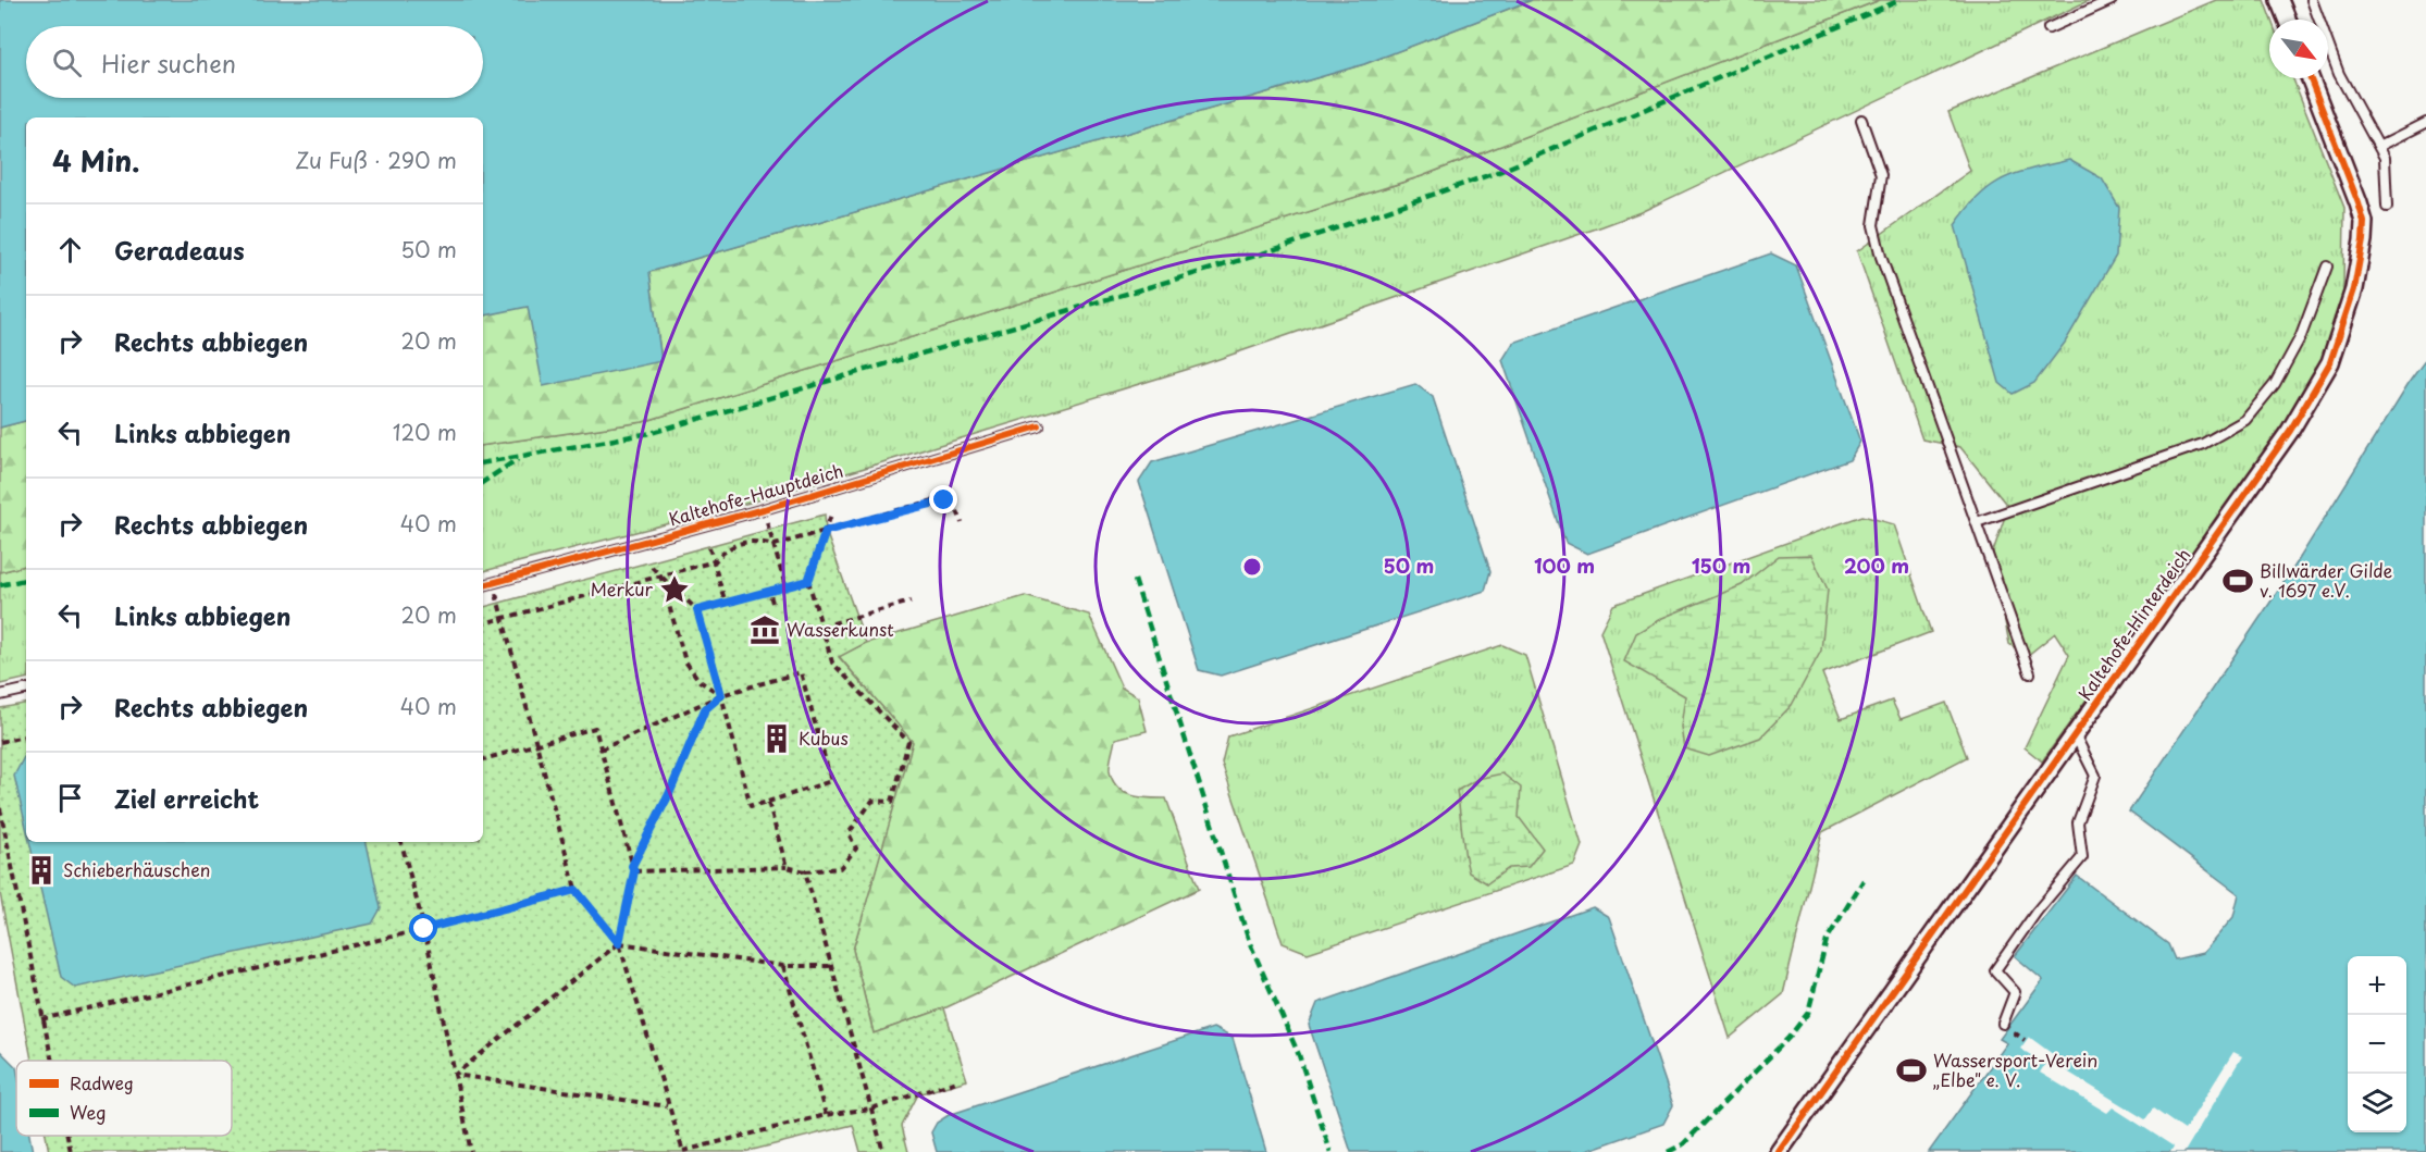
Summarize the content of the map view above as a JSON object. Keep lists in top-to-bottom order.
{
  "streets": {
    "street": ["Kaltehofe-Hinterdeich"],
    "lane": ["Kaltehofe-Hauptdeich"]
  },
  "places": {
    "sports": ["Billwärder Gilde v. 1697 e.V.", "Wassersport-Verein „Elbe\" e. V."],
    "place": ["Merkur"],
    "museum": ["Wasserkunst"],
    "building": ["Kubus", "Schieberhäuschen"]
  },
  "legend": ["Radweg", "Weg"],
  "north": "bottom right",
  "page": {
    "search": "Hier suchen",
    "heading": ["4 Min.", "Zu Fuß · 290 m"],
    "list": [
      ["Geradeaus", "50 m"],
      ["Rechts abbiegen", "20 m"],
      ["Links abbiegen", "120 m"],
      ["Rechts abbiegen", "40 m"],
      ["Links abbiegen", "20 m"],
      ["Rechts abbiegen", "40 m"],
      "Ziel erreicht"
    ],
    "map_buttons": ["+", "−"]
  },
  "rings": [
    "50 m",
    "100 m",
    "150 m",
    "200 m"
  ]
}
